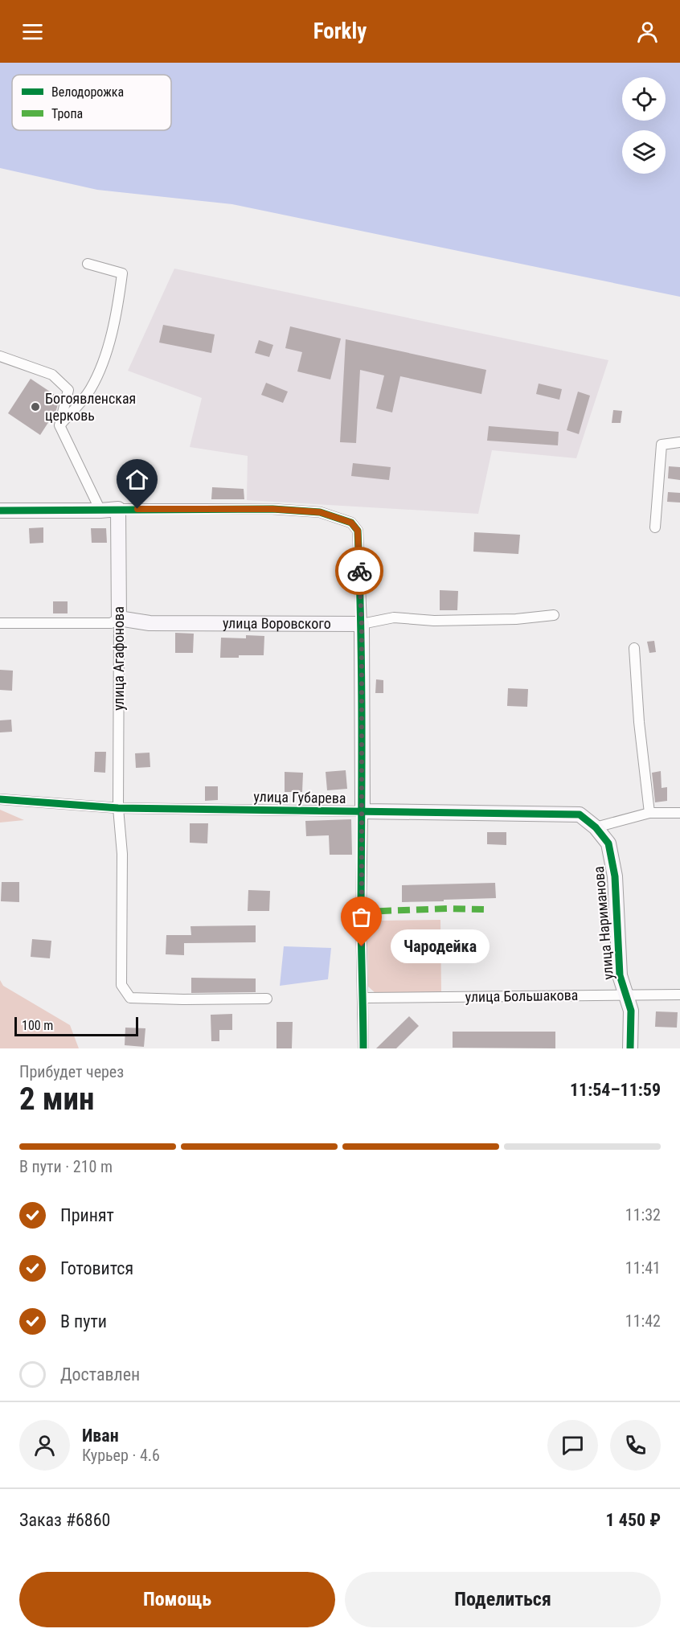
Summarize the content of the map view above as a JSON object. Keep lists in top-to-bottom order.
{
  "streets": {
    "street": [
      "улица Воровского",
      "улица Агафонова",
      "улица Губарева",
      "улица Нариманова",
      "улица Большакова"
    ]
  },
  "crossings": [
    ["улица Воровского", "улица Агафонова"],
    ["улица Агафонова", "улица Губарева"],
    ["улица Губарева", "улица Нариманова"],
    ["улица Нариманова", "улица Большакова"]
  ],
  "places": ["Богоявленская церковь", "Чародейка"],
  "legend": ["Велодорожка", "Тропа"],
  "scale_bar": "100 m",
  "page": {
    "header": "Forkly",
    "bubble": "Чародейка",
    "scale": "100 m",
    "heading": ["2 мин", "Прибудет через", "11:54–11:59"],
    "panel": [
      "Иван",
      "Курьер · 4.6",
      "Заказ #6860",
      "1 450 ₽"
    ],
    "bar": "В пути · 210 m",
    "list": [
      ["Принят", "11:32"],
      ["Готовится", "11:41"],
      ["В пути", "11:42"],
      "Доставлен"
    ],
    "buttons": ["Помощь", "Поделиться"]
  }
}
